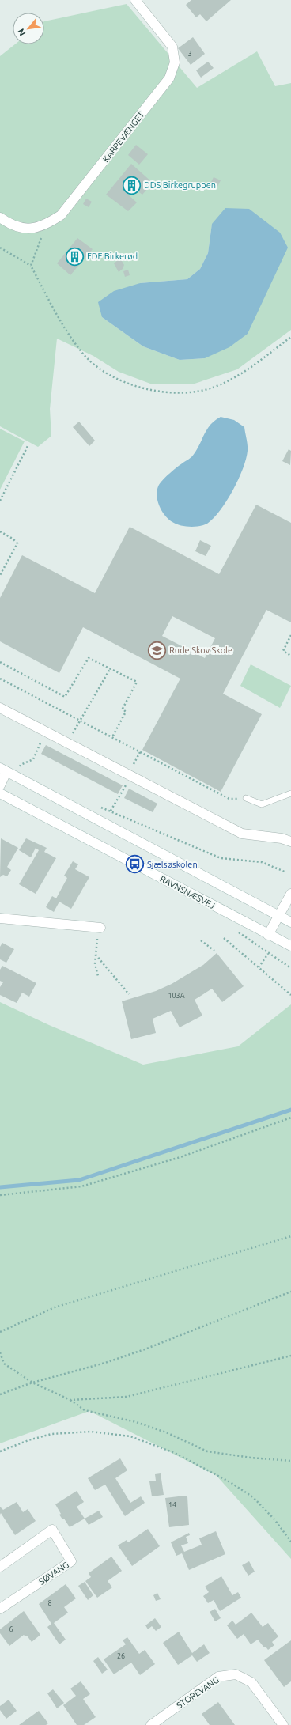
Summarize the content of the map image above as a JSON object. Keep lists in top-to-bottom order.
{
  "streets": {
    "street": [
      "KARPEVÆNGET",
      "RAVNSNÆSVEJ",
      "SØVANG",
      "STOREVANG"
    ]
  },
  "places": {
    "building": ["DDS Birkegruppen", "FDF Birkerød"],
    "school or university": ["Rude Skov Skole"],
    "bus stop": ["Sjælsøskolen"]
  },
  "house_numbers": [
    "3",
    "103A",
    "14",
    "8",
    "6",
    "26"
  ],
  "north": "bottom left"
}
